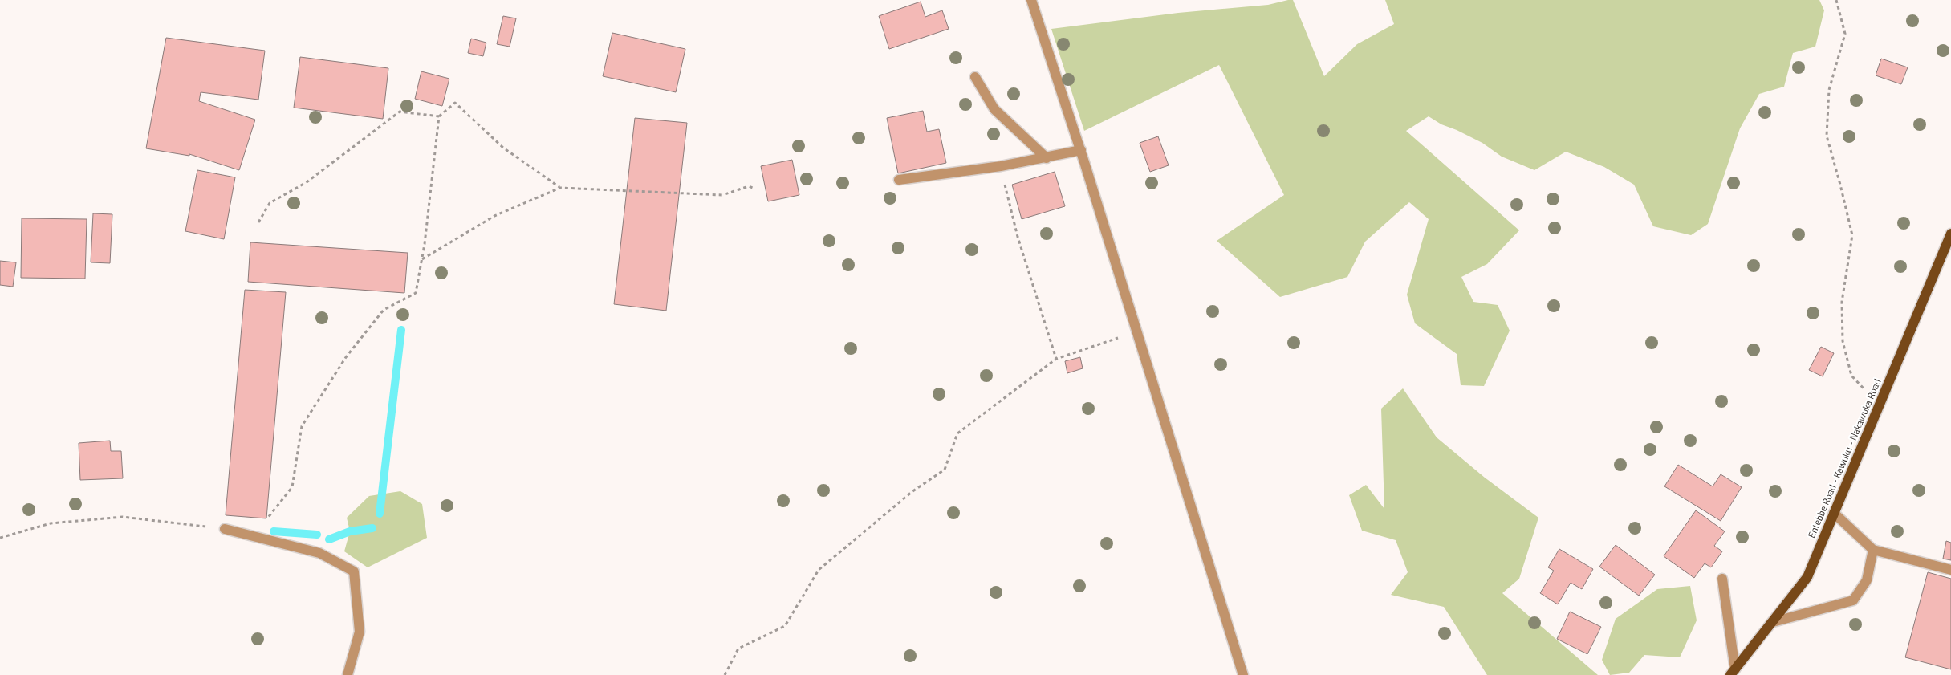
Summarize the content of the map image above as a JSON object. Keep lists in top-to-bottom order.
{
  "streets": {
    "main road": ["Entebbe Road - Kawuku - Nakawuka Road"]
  }
}
